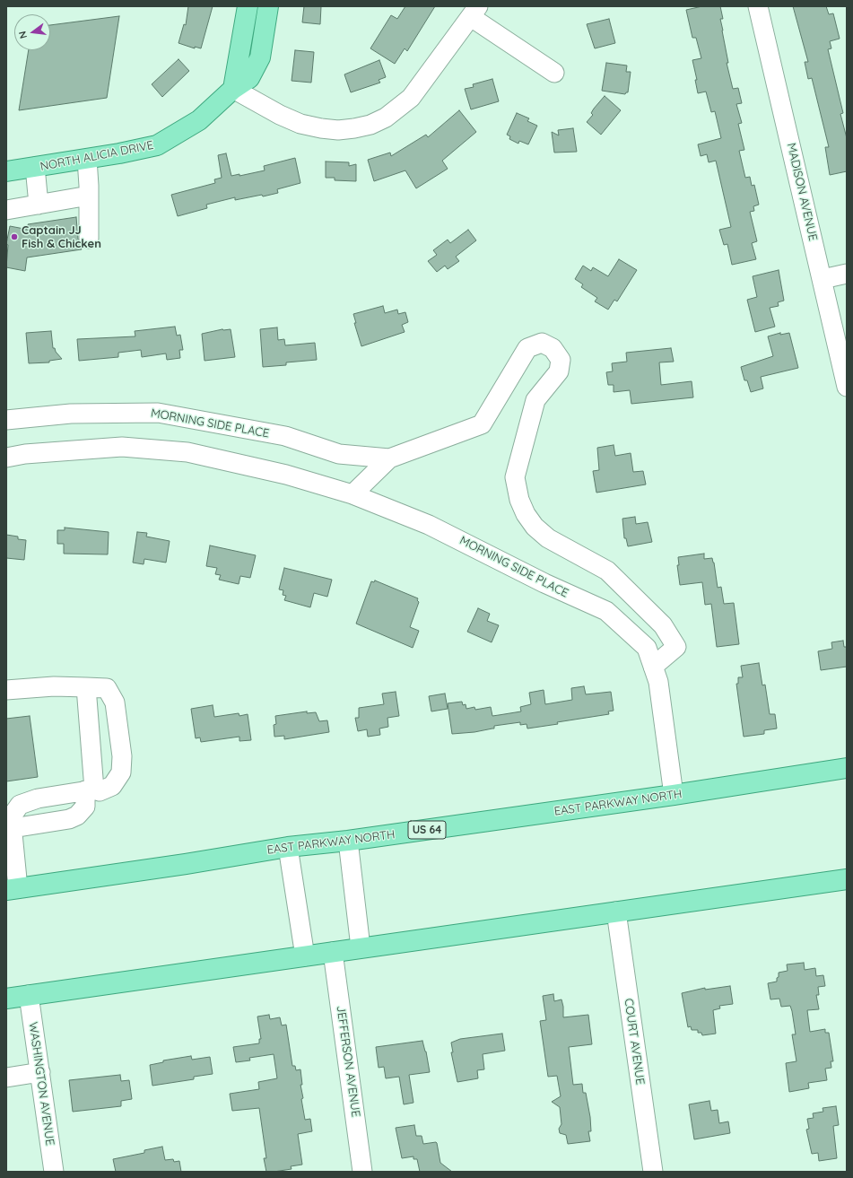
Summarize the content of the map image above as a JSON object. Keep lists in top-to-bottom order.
{
  "streets": {
    "main road": ["NORTH ALICIA DRIVE", "EAST PARKWAY NORTH", "US 64"],
    "street": [
      "MADISON AVENUE",
      "MORNING SIDE PLACE",
      "COURT AVENUE",
      "JEFFERSON AVENUE",
      "WASHINGTON AVENUE"
    ]
  },
  "crossings": [
    ["MORNING SIDE PLACE", "EAST PARKWAY NORTH"]
  ],
  "places": ["Captain JJ Fish & Chicken"],
  "north": "left"
}
